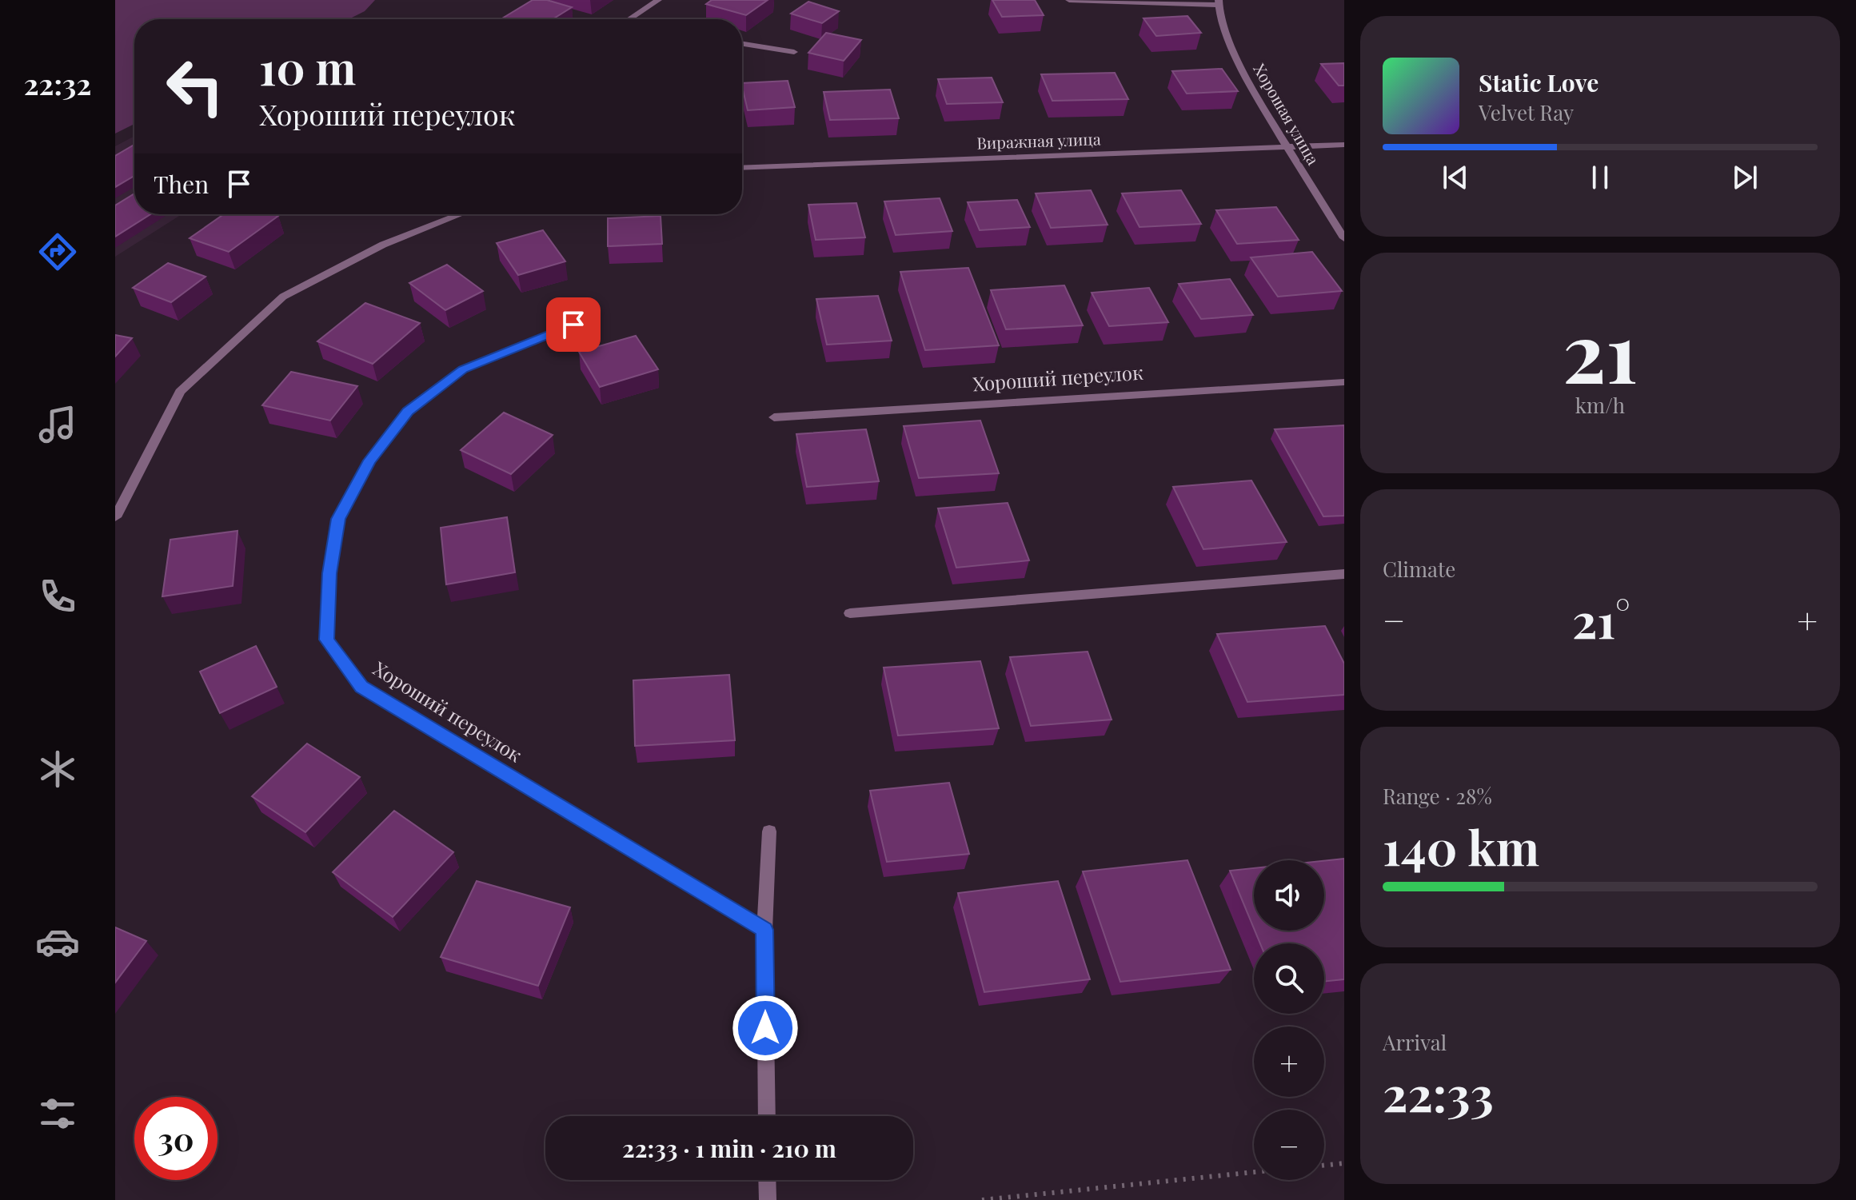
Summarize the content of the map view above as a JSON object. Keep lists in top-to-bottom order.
{
  "streets": {
    "street": ["Хорошая улица", "Виражная улица", "Хороший переулок"]
  },
  "crossings": [
    ["Хорошая улица", "Виражная улица"]
  ],
  "page": {
    "tabs": "22:32",
    "turn": ["10 m", "Хороший переулок"],
    "song": ["Static Love", "Velvet Ray"],
    "then": "Then",
    "tile": [
      ["21", "km/h"],
      "Climate",
      ["Range · 28%", "140 km"],
      ["Arrival", "22:33"]
    ],
    "heat": ["−", "21°", "+"],
    "map_buttons": ["+", "−"],
    "limit": "30",
    "trip": "22:33 · 1 min · 210 m"
  }
}
